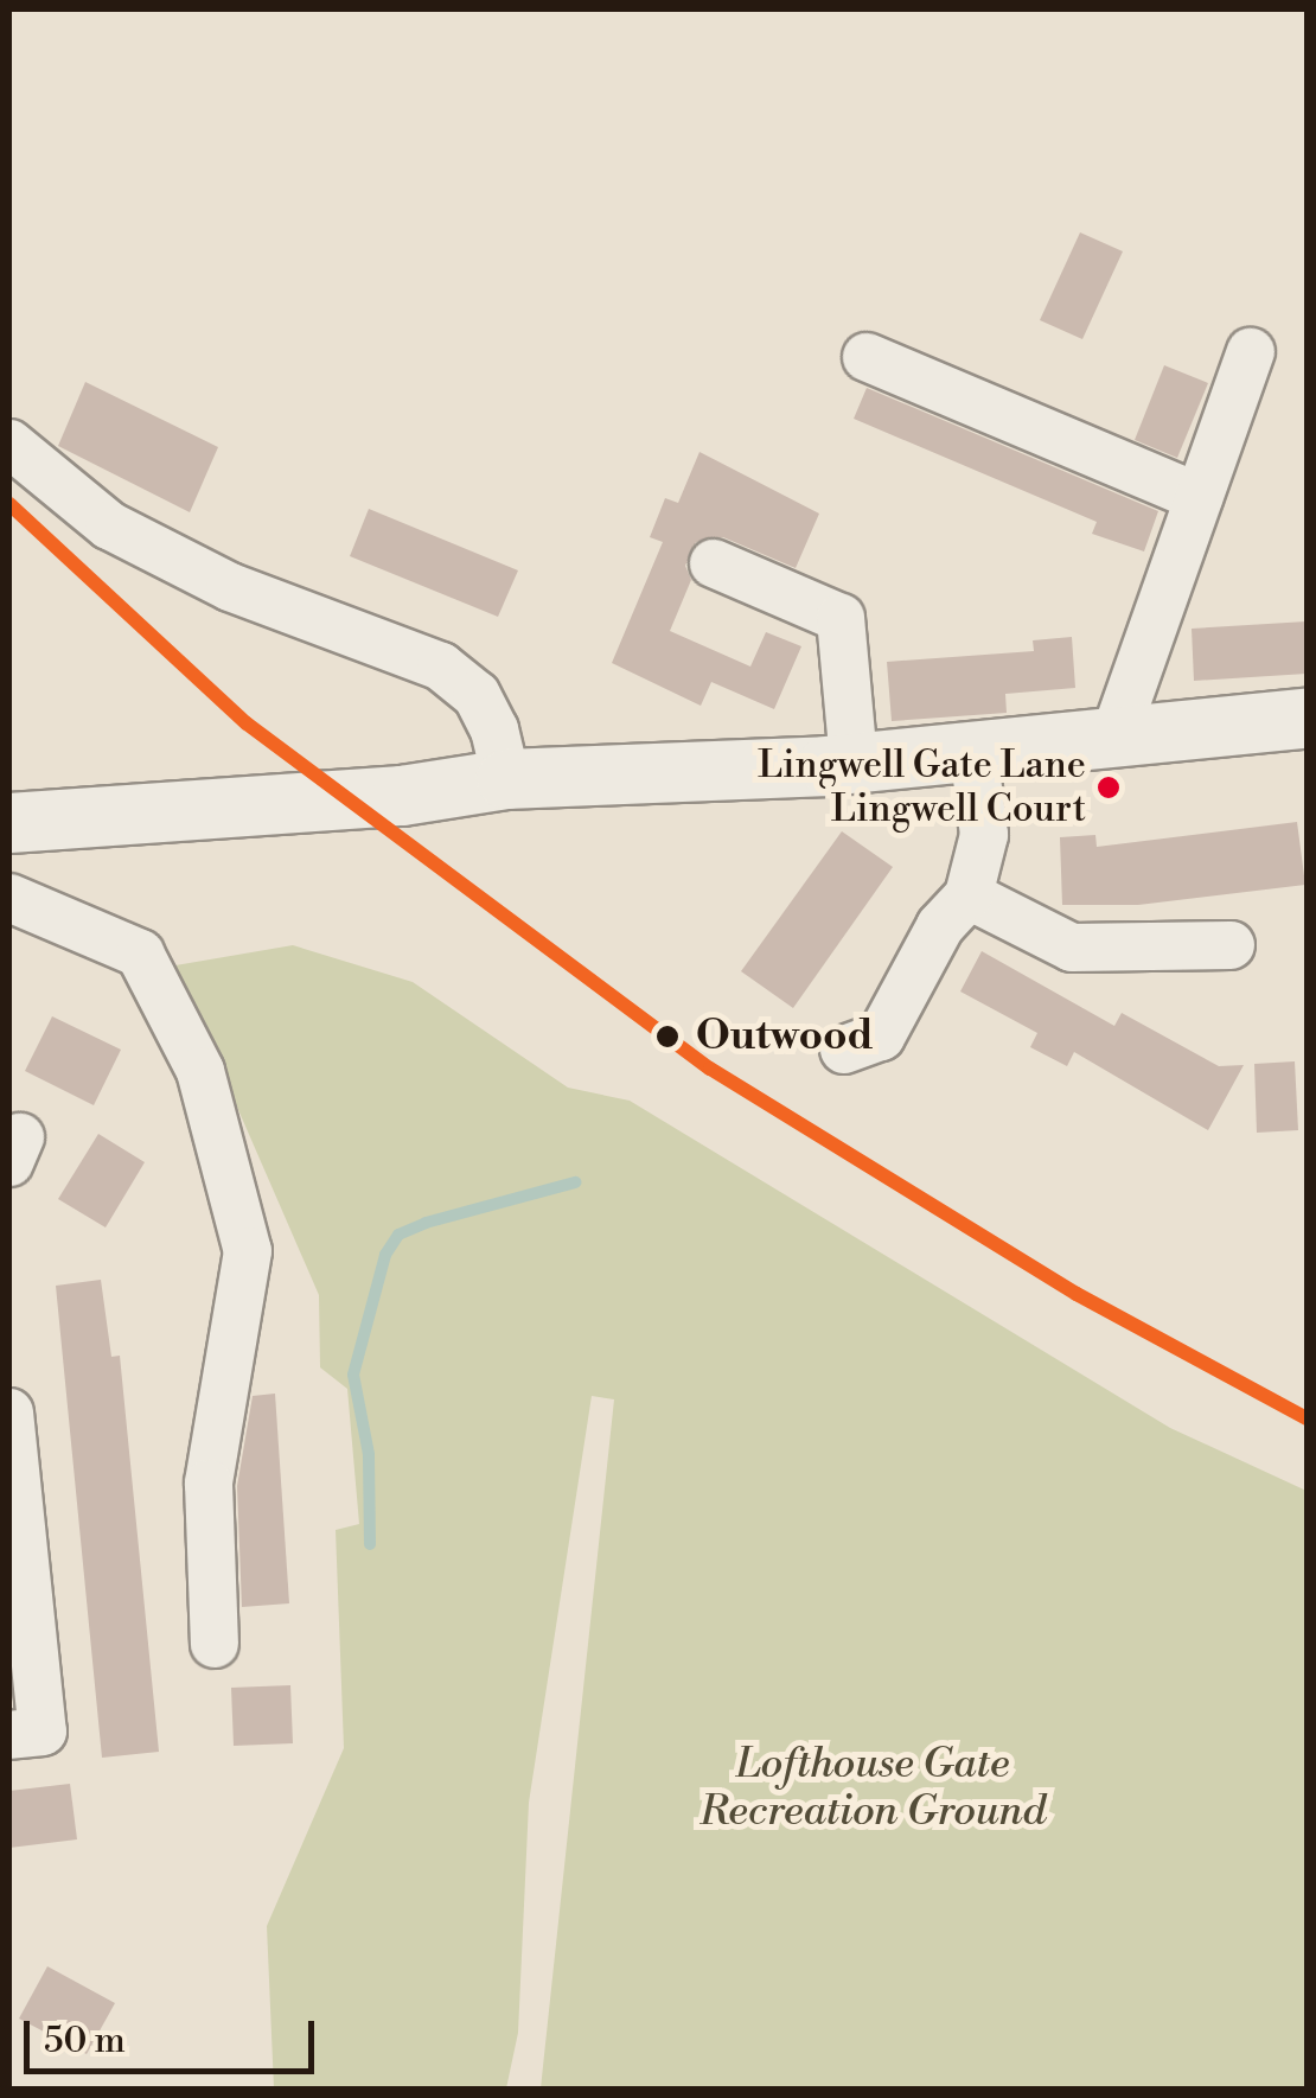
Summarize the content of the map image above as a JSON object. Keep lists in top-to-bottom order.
{
  "parks": ["Lofthouse Gate Recreation Ground"],
  "places": ["Lingwell Gate Lane Lingwell Court", "Outwood"],
  "scale_bar": "50 m"
}
